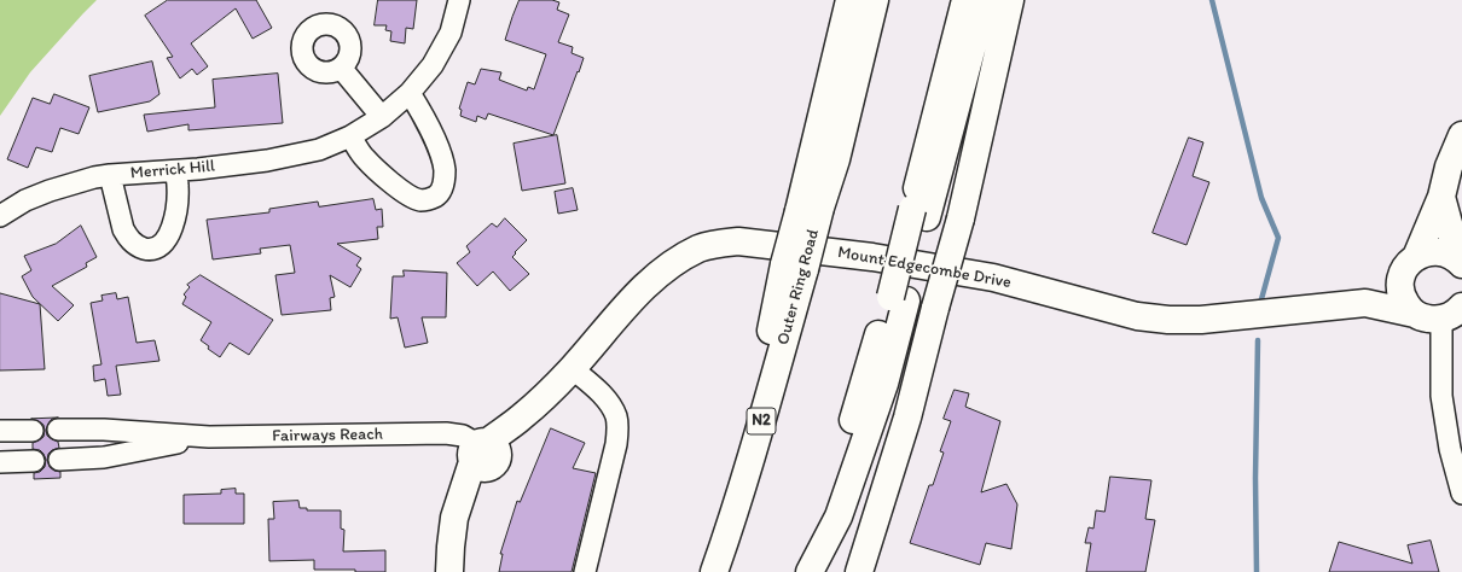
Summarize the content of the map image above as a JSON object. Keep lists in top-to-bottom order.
{
  "streets": {
    "main road": ["Mount Edgecombe Drive", "Outer Ring Road", "N2"],
    "street": ["Merrick Hill", "Fairways Reach"]
  },
  "crossings": [
    ["Mount Edgecombe Drive", "Fairways Reach"]
  ]
}
